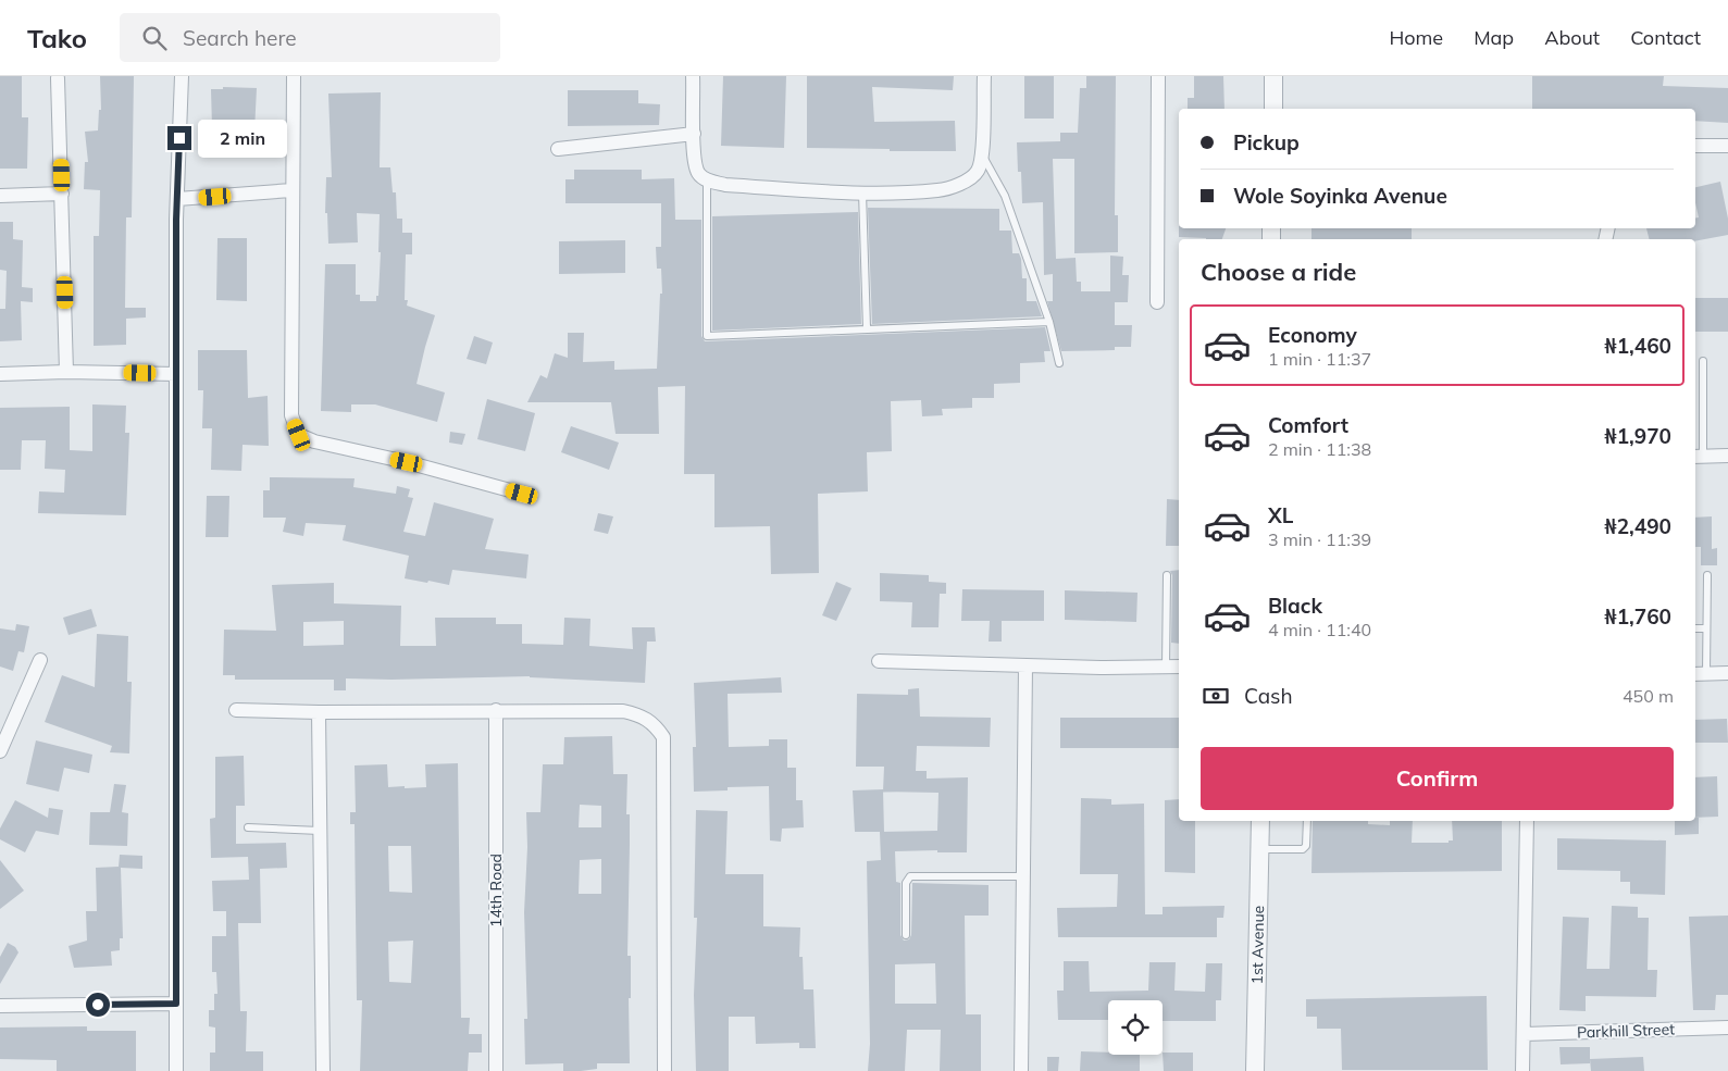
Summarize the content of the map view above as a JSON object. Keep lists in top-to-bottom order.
{
  "streets": {
    "street": ["14th Road", "1st Avenue", "Parkhill Street"]
  },
  "page": {
    "header": "Tako",
    "search": "Search here",
    "nav": [
      "Home",
      "Map",
      "About",
      "Contact"
    ],
    "banner": ["Pickup", "Wole Soyinka Avenue"],
    "bubble": "2 min",
    "heading": "Choose a ride",
    "list": [
      {
        "name": "Economy",
        "note": "1 min · 11:37",
        "value": "₦1,460"
      },
      {
        "name": "Comfort",
        "note": "2 min · 11:38",
        "value": "₦1,970"
      },
      {
        "name": "XL",
        "note": "3 min · 11:39",
        "value": "₦2,490"
      },
      {
        "name": "Black",
        "note": "4 min · 11:40",
        "value": "₦1,760"
      }
    ],
    "pay": ["Cash", "450 m"],
    "buttons": "Confirm"
  }
}
